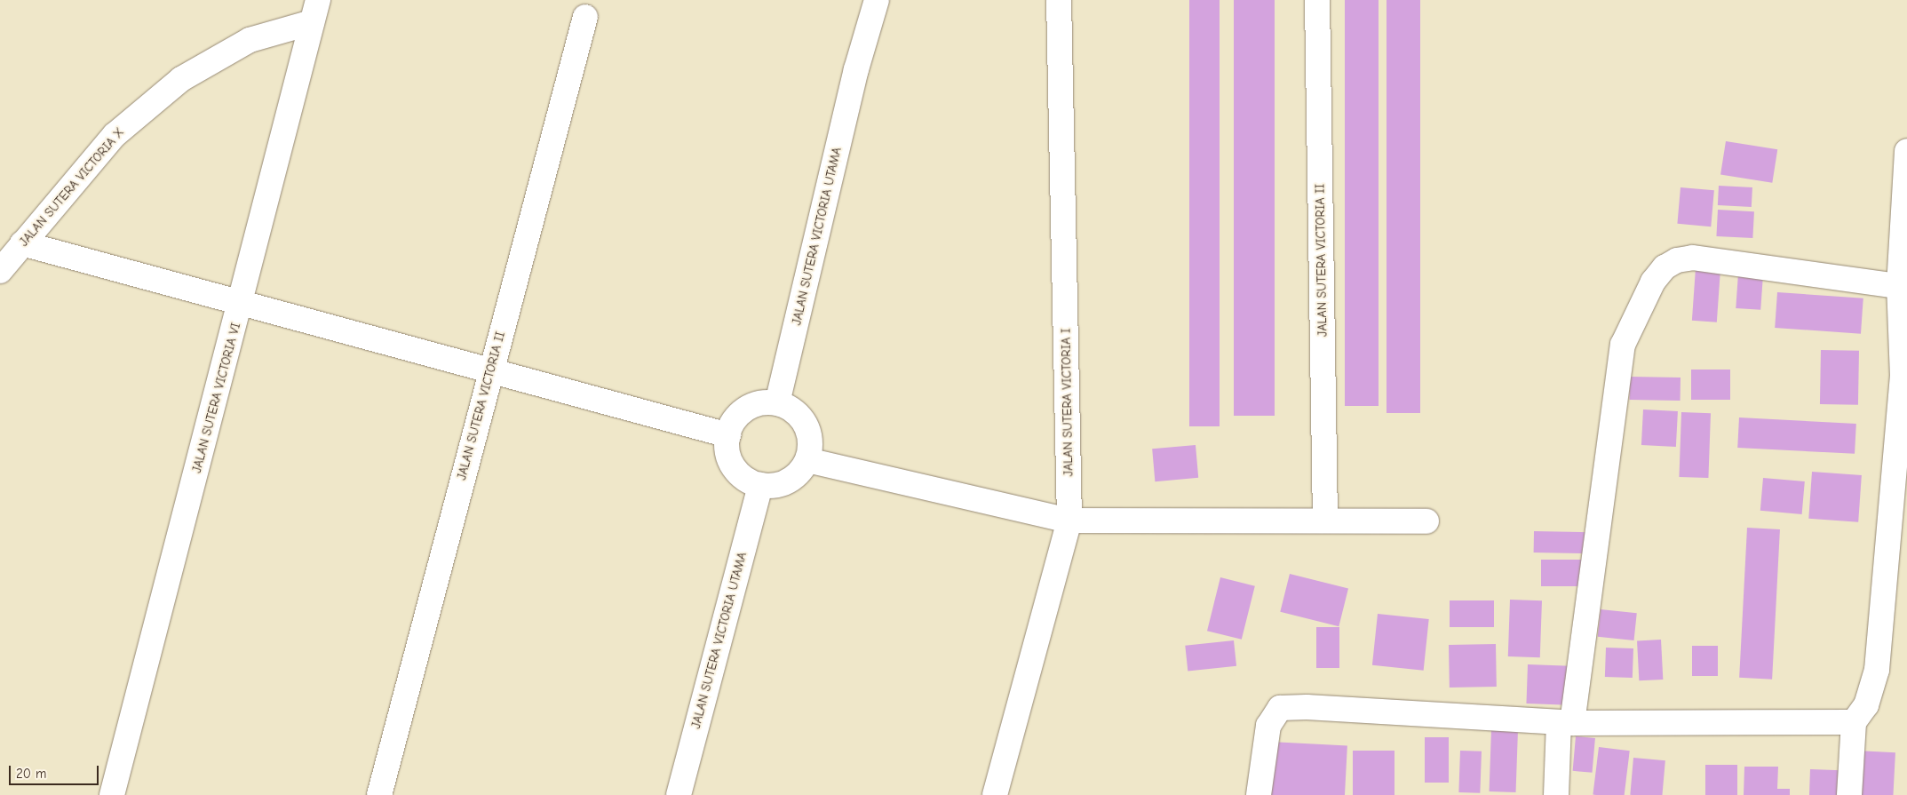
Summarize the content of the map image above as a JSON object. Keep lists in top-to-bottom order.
{
  "streets": {
    "street": [
      "JALAN SUTERA VICTORIA X",
      "JALAN SUTERA VICTORIA UTAMA",
      "JALAN SUTERA VICTORIA II",
      "JALAN SUTERA VICTORIA VI",
      "JALAN SUTERA VICTORIA I"
    ]
  },
  "crossings": [
    ["JALAN SUTERA VICTORIA X", "JALAN SUTERA VICTORIA VI"]
  ],
  "scale_bar": "20 m"
}
